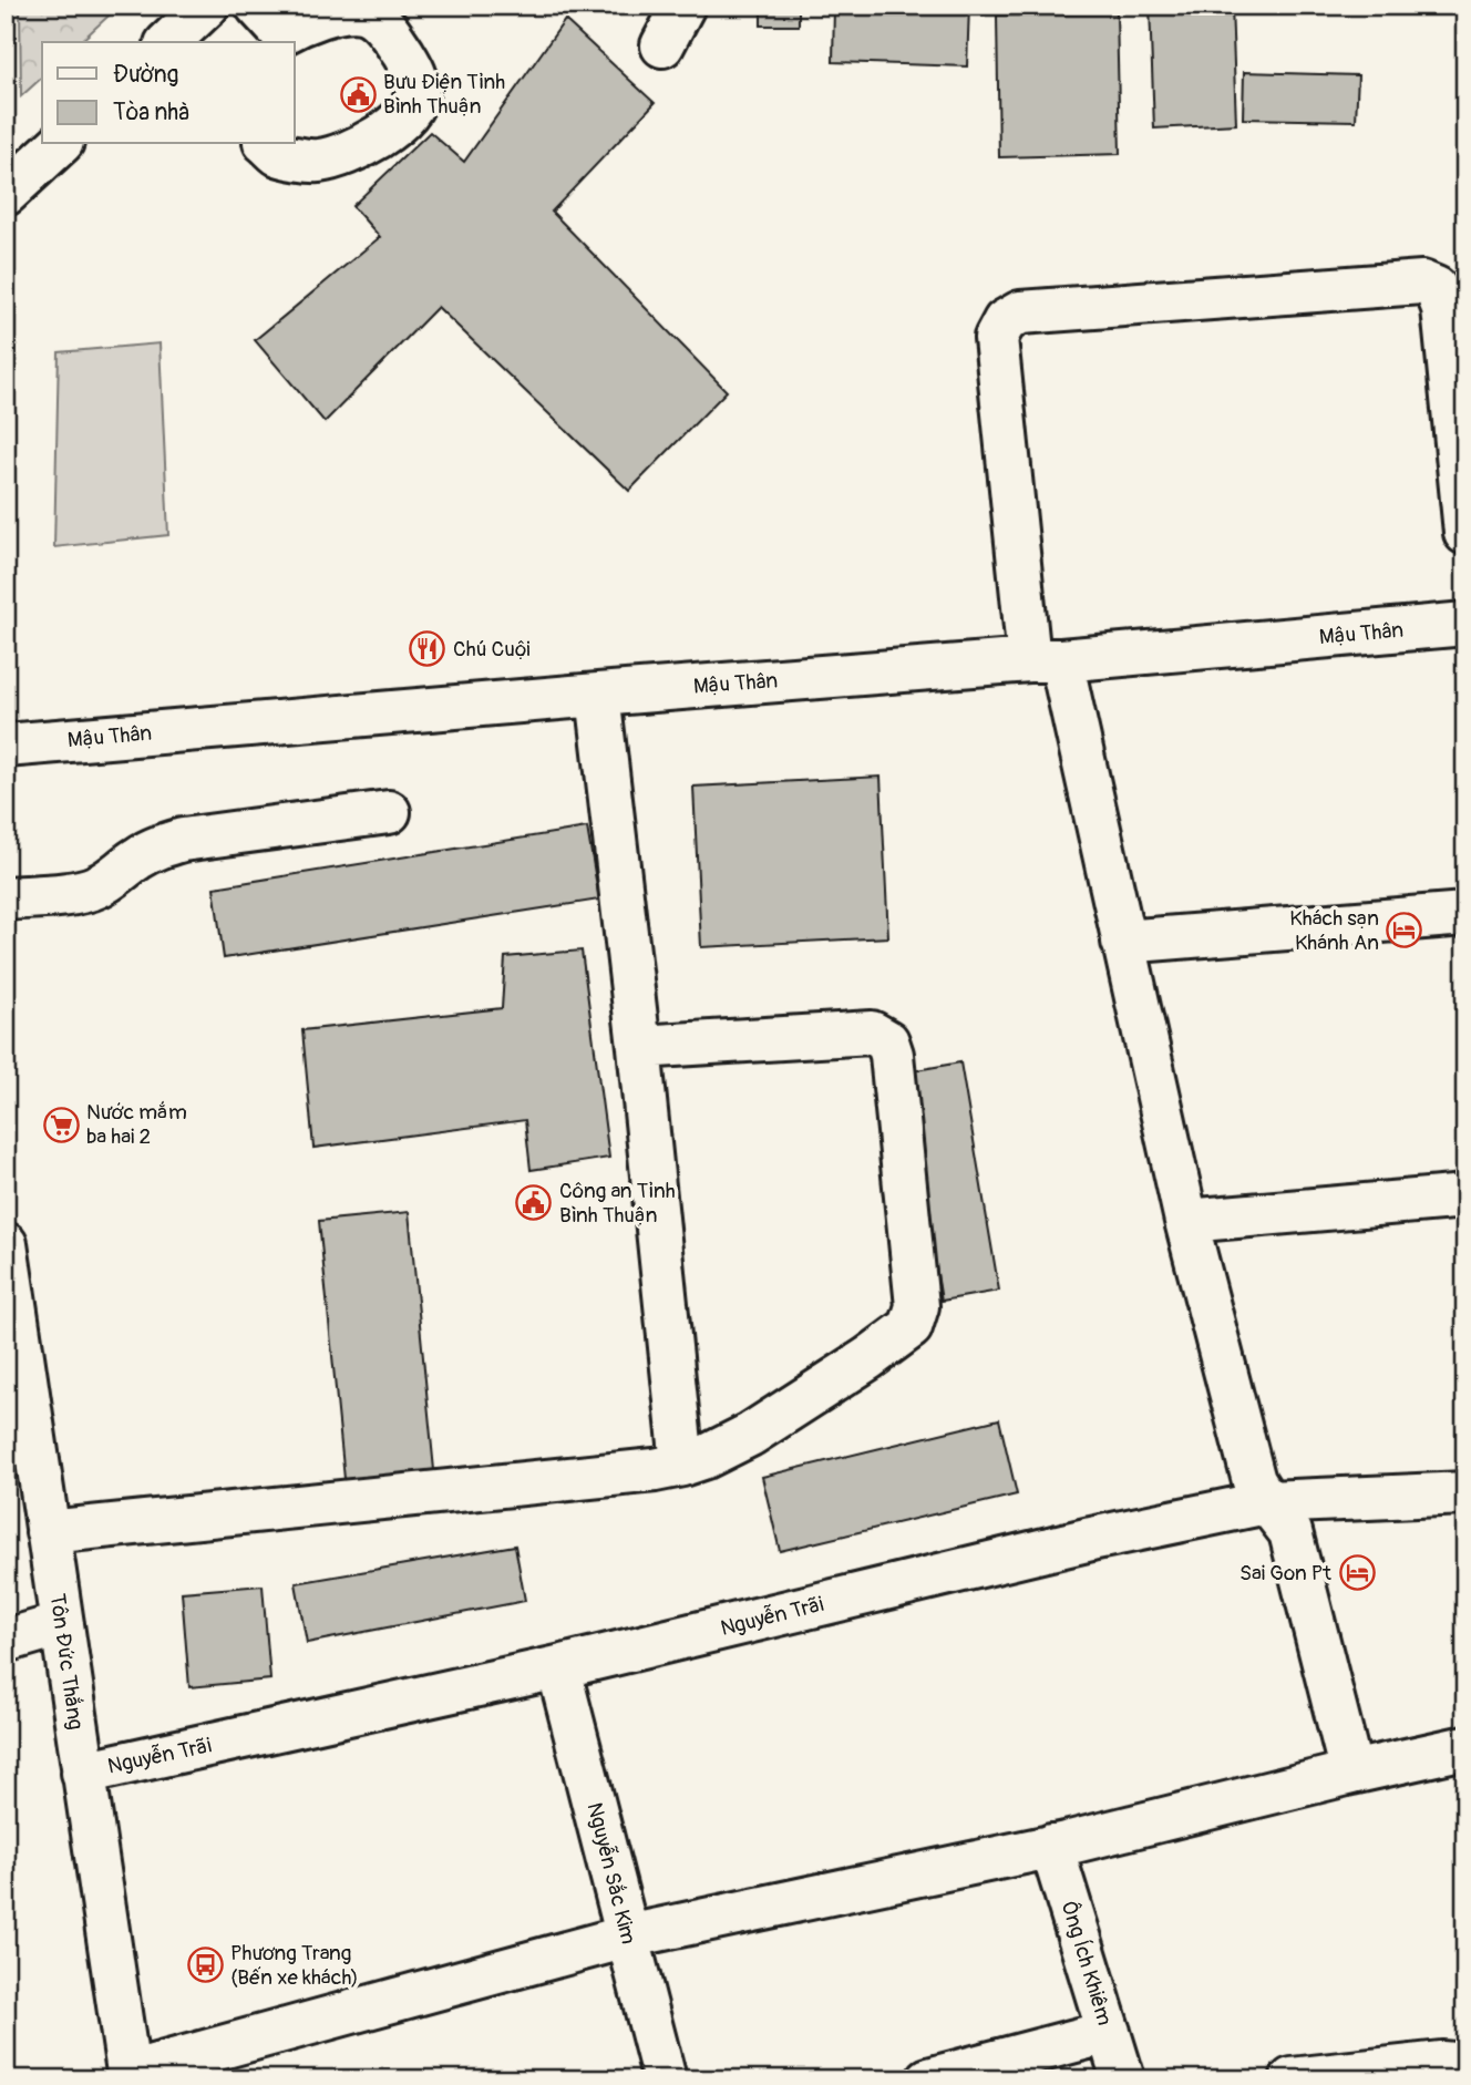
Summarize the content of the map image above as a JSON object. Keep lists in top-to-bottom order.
{
  "streets": {
    "street": [
      "Mậu Thân",
      "Nguyễn Trãi",
      "Tôn Đức Thắng",
      "Nguyễn Sắc Kim",
      "Ông Ích Khiêm"
    ]
  },
  "crossings": [
    ["Nguyễn Trãi", "Tôn Đức Thắng"],
    ["Nguyễn Trãi", "Nguyễn Sắc Kim"]
  ],
  "places": {
    "public building": ["Bưu Điện Tỉnh Bình Thuận", "Công an Tỉnh Bình Thuận"],
    "restaurant": ["Chú Cuội"],
    "hotel": ["Khách sạn Khánh An", "Sai Gon Pt"],
    "supermarket": ["Nước mắm ba hai 2"],
    "bus stop": ["Phương Trang (Bến xe khách)"]
  },
  "legend": ["Đường", "Tòa nhà"]
}
